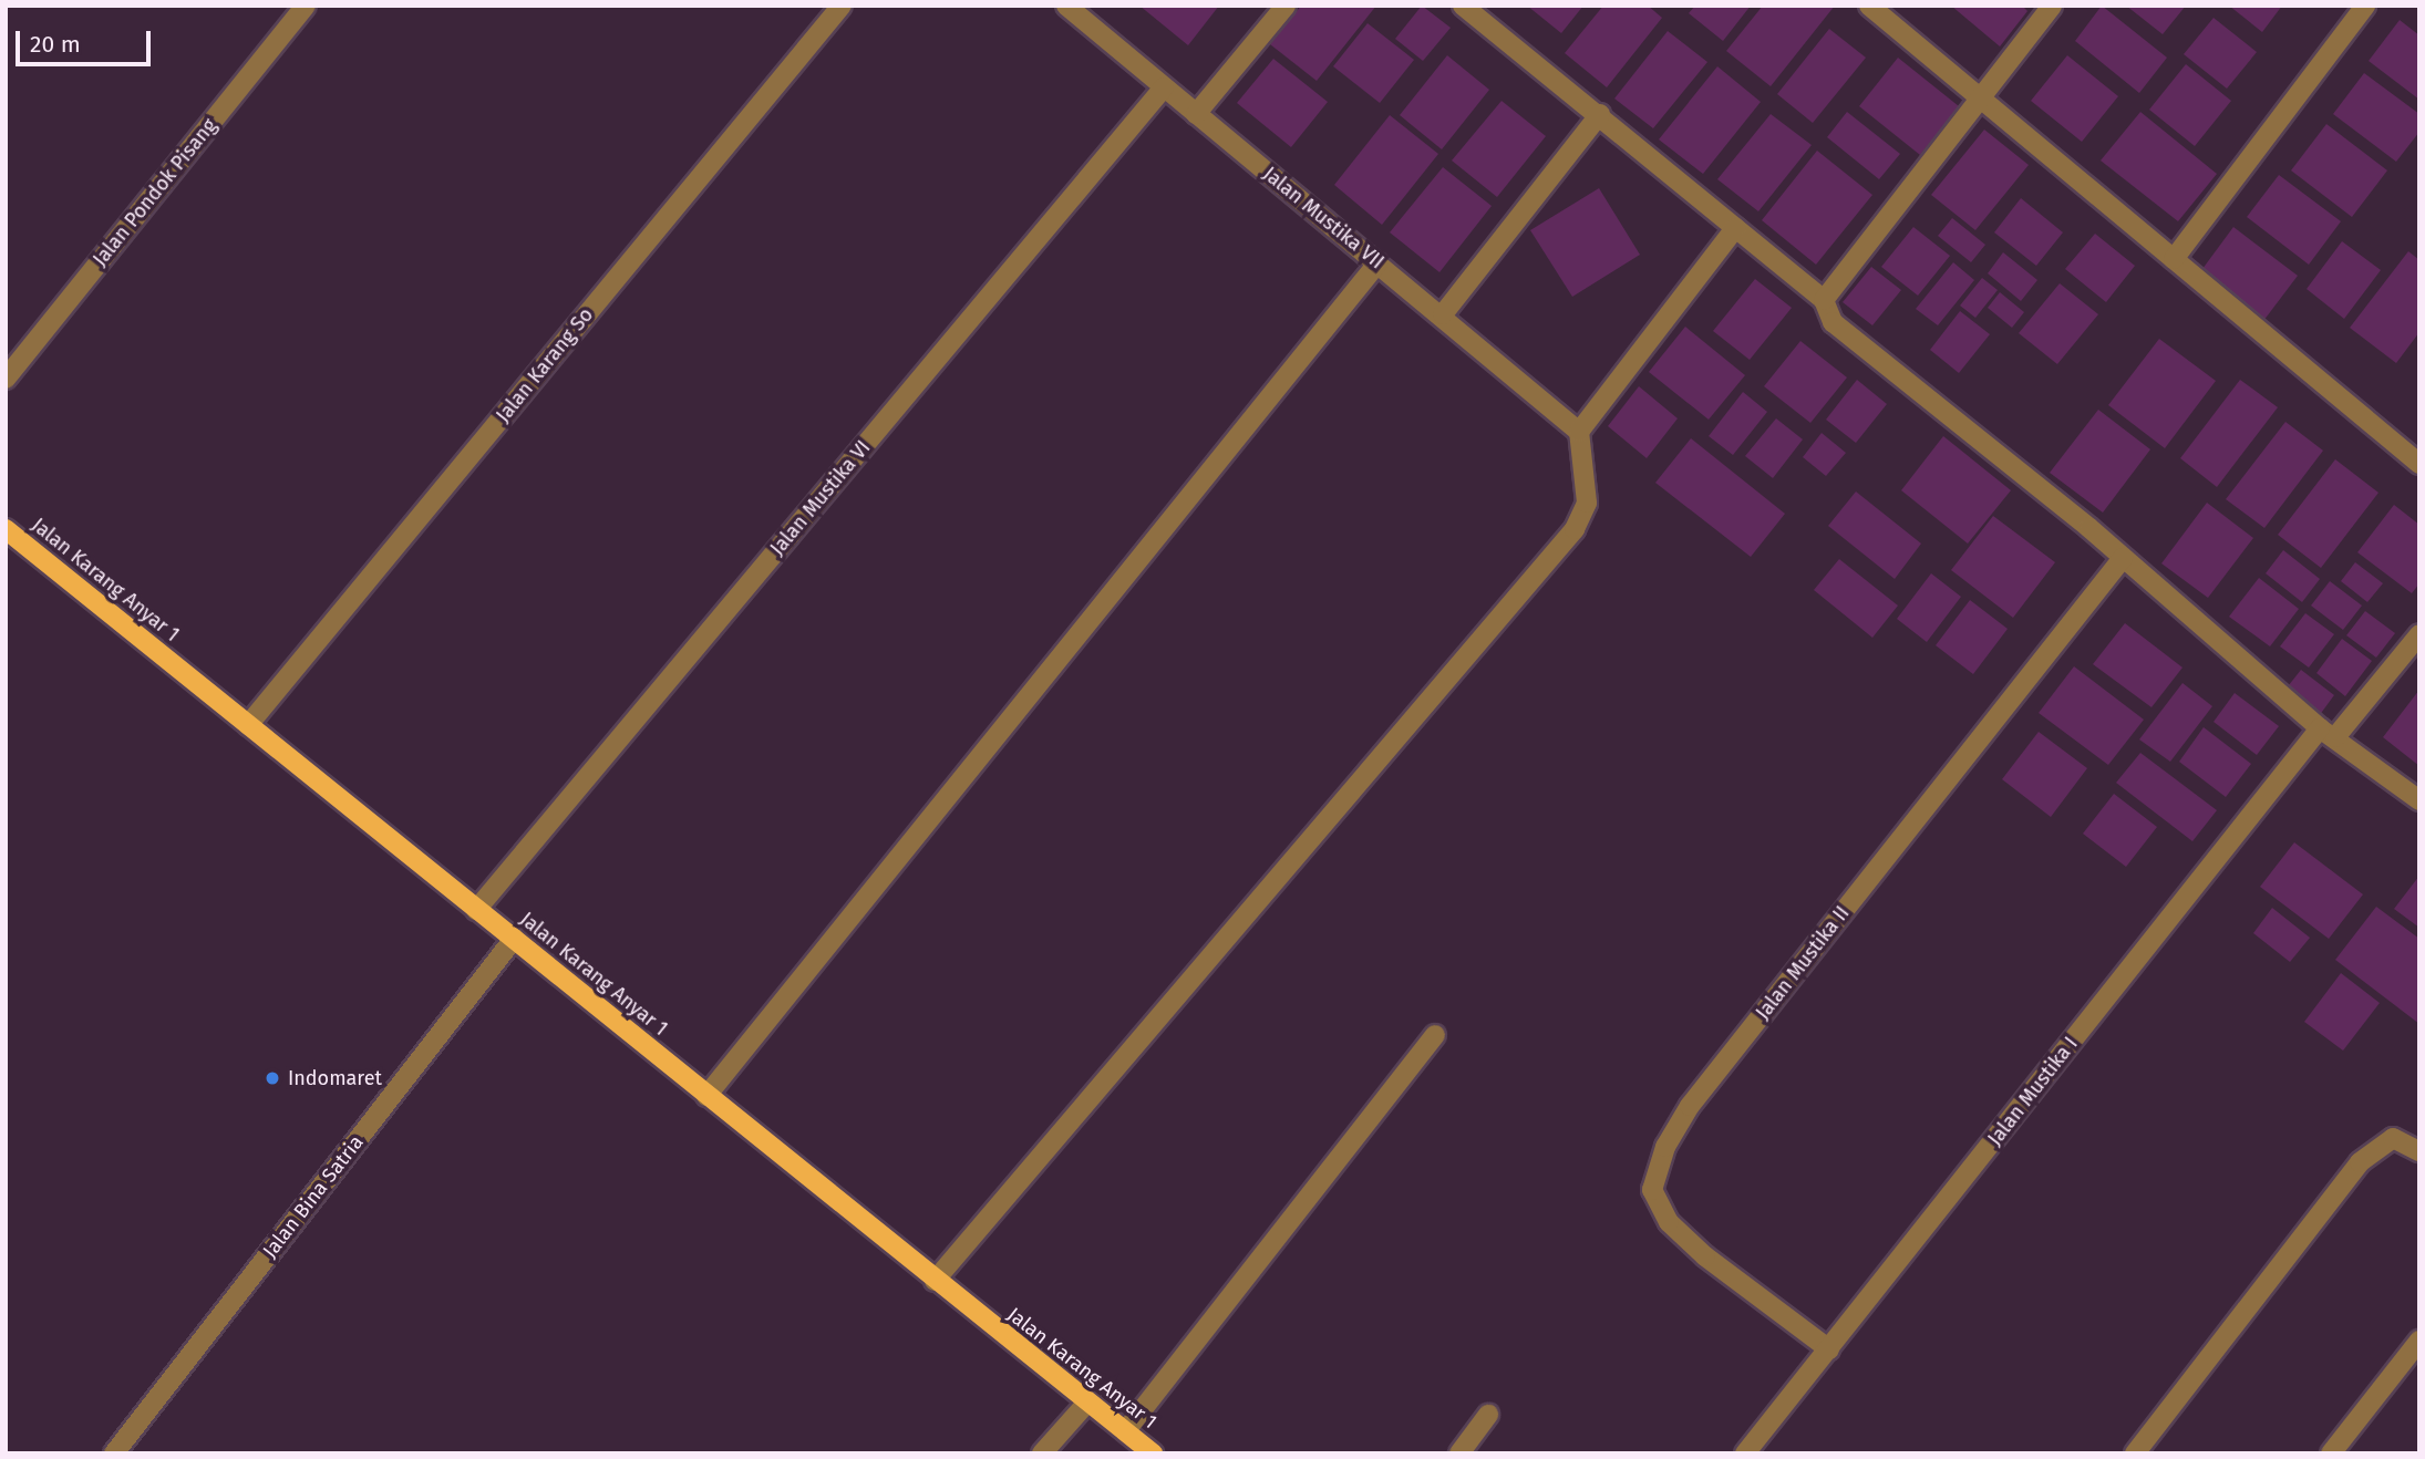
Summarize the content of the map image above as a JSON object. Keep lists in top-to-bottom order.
{
  "streets": {
    "main road": ["Jalan Karang Anyar 1"],
    "street": [
      "Jalan Pondok Pisang",
      "Jalan Mustika VII",
      "Jalan Karang So",
      "Jalan Mustika VI",
      "Jalan Mustika II",
      "Jalan Mustika I",
      "Jalan Bina Satria"
    ]
  },
  "crossings": [
    ["Jalan Mustika VII", "Jalan Mustika VI"],
    ["Jalan Karang So", "Jalan Karang Anyar 1"],
    ["Jalan Mustika VI", "Jalan Karang Anyar 1"],
    ["Jalan Karang Anyar 1", "Jalan Bina Satria"],
    ["Jalan Mustika II", "Jalan Mustika I"]
  ],
  "places": ["Indomaret"],
  "scale_bar": "20 m"
}
